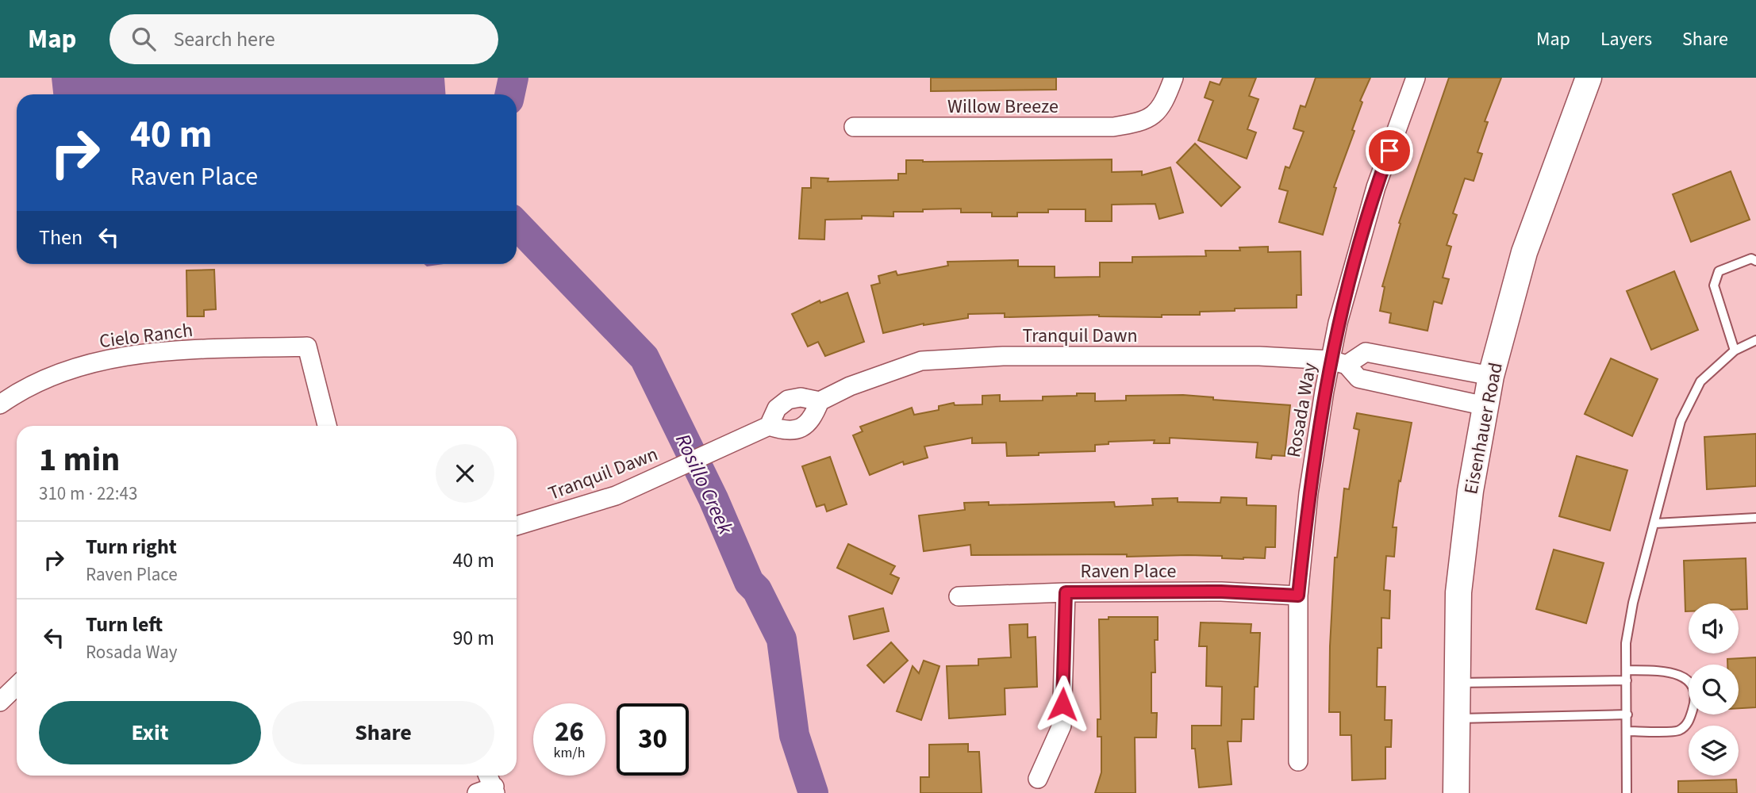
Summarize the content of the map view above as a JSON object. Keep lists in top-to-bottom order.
{
  "streets": {
    "main road": ["Eisenhauer Road"],
    "street": [
      "Willow Breeze",
      "Cielo Ranch",
      "Tranquil Dawn",
      "Rosada Way",
      "Raven Place"
    ]
  },
  "crossings": [
    ["Tranquil Dawn", "Rosada Way"],
    ["Tranquil Dawn", "Eisenhauer Road"],
    ["Rosada Way", "Raven Place"]
  ],
  "water": ["Rosillo Creek"],
  "page": {
    "header": "Map",
    "search": "Search here",
    "nav": ["Map", "Layers", "Share"],
    "turn": ["40 m", "Raven Place"],
    "then": "Then",
    "heading": ["1 min", "310 m · 22:43"],
    "list": [
      {
        "name": "Turn right",
        "note": "Raven Place",
        "value": "40 m"
      },
      {
        "name": "Turn left",
        "note": "Rosada Way",
        "value": "90 m"
      }
    ],
    "buttons": ["Exit", "Share"],
    "speed": "26 km/h",
    "limit": "30"
  }
}
